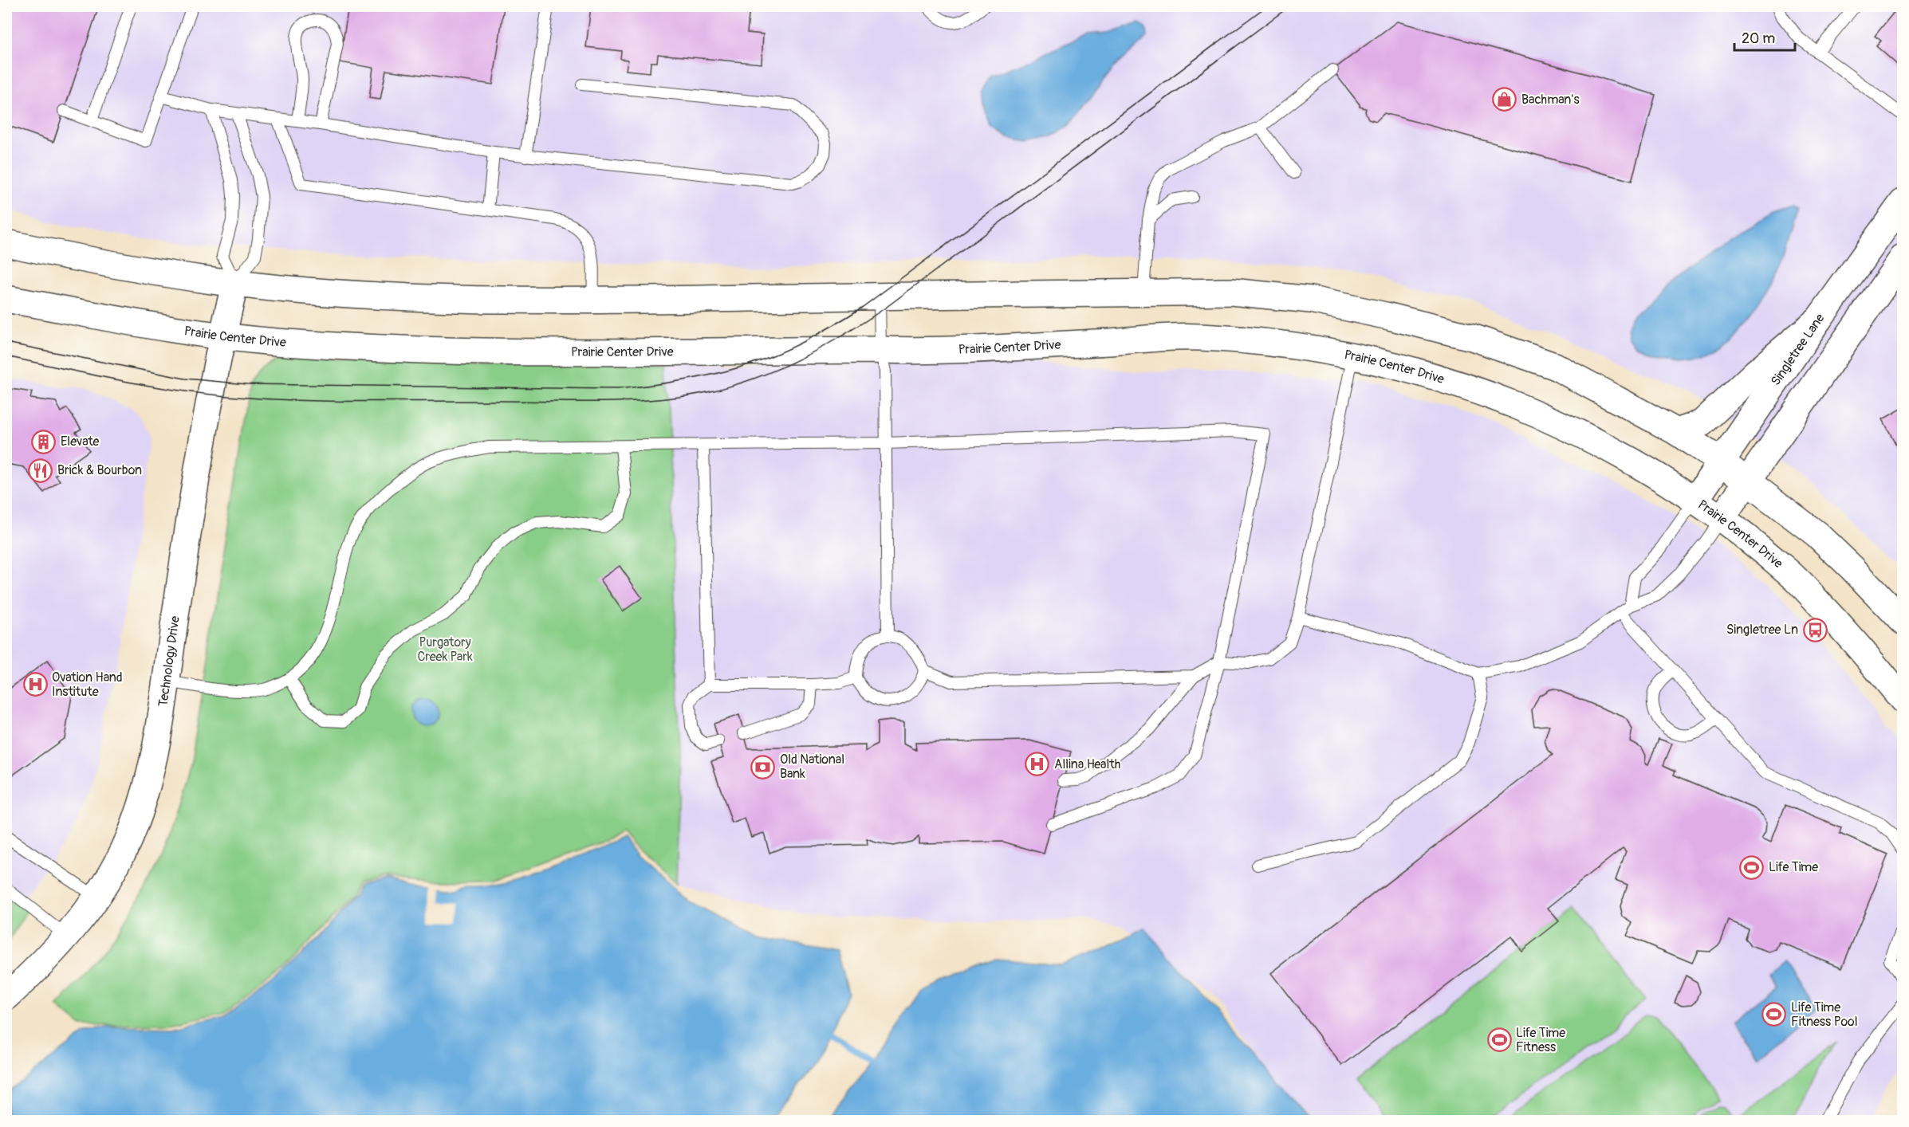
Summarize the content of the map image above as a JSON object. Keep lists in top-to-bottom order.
{
  "streets": {
    "main road": ["Prairie Center Drive", "Singletree Lane", "Technology Drive"]
  },
  "crossings": [
    ["Prairie Center Drive", "Singletree Lane"],
    ["Prairie Center Drive", "Technology Drive"]
  ],
  "parks": ["Purgatory Creek Park"],
  "places": {
    "shop": ["Bachman's"],
    "building": ["Elevate"],
    "restaurant": ["Brick & Bourbon"],
    "bus stop": ["Singletree Ln"],
    "hospital": ["Ovation Hand Institute", "Allina Health"],
    "bank": ["Old National Bank"],
    "sports": ["Life Time", "Life Time Fitness Pool", "Life Time Fitness"]
  },
  "scale_bar": "20 m"
}
